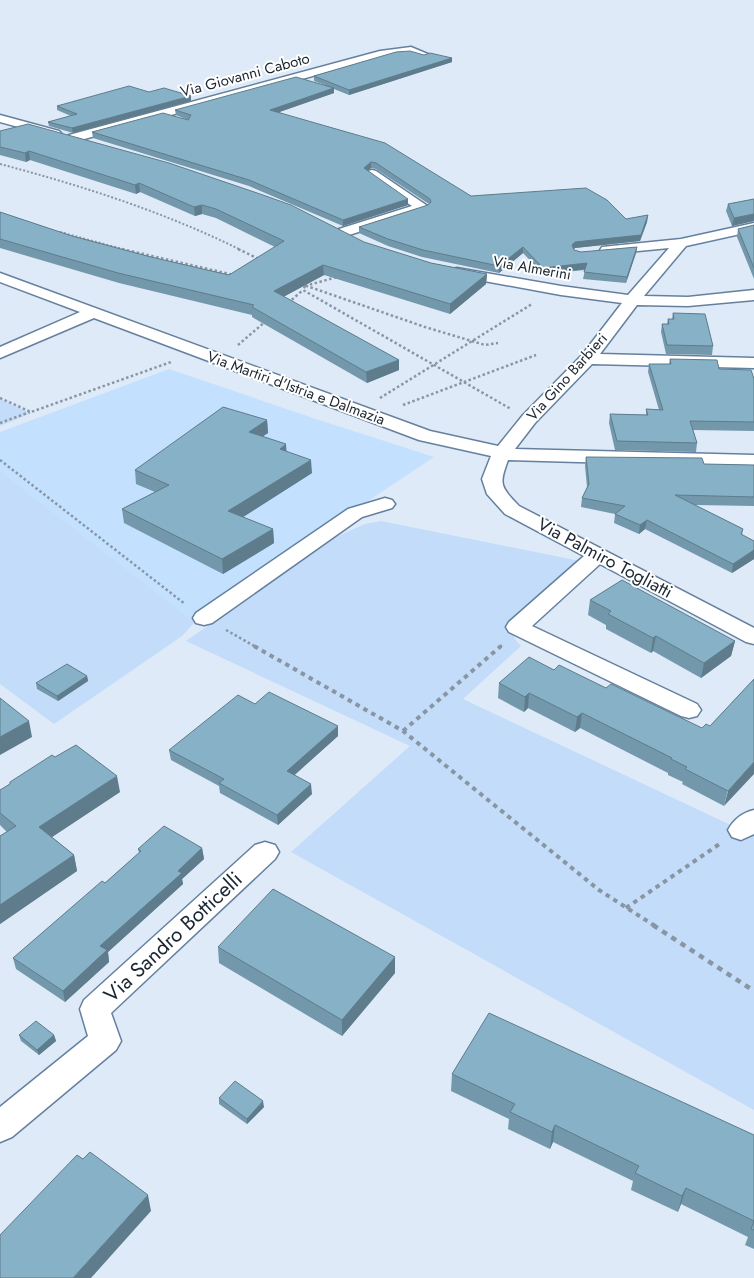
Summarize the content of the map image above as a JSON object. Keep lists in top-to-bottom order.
{
  "streets": {
    "street": [
      "Via Giovanni Caboto",
      "Via Almerini",
      "Via Gino Barbieri",
      "Via Martiri d'Istria e Dalmazia",
      "Via Palmiro Togliatti",
      "Via Sandro Botticelli"
    ]
  },
  "crossings": [
    ["Via Almerini", "Via Gino Barbieri"],
    ["Via Gino Barbieri", "Via Martiri d'Istria e Dalmazia"],
    ["Via Gino Barbieri", "Via Palmiro Togliatti"],
    ["Via Martiri d'Istria e Dalmazia", "Via Palmiro Togliatti"]
  ]
}
